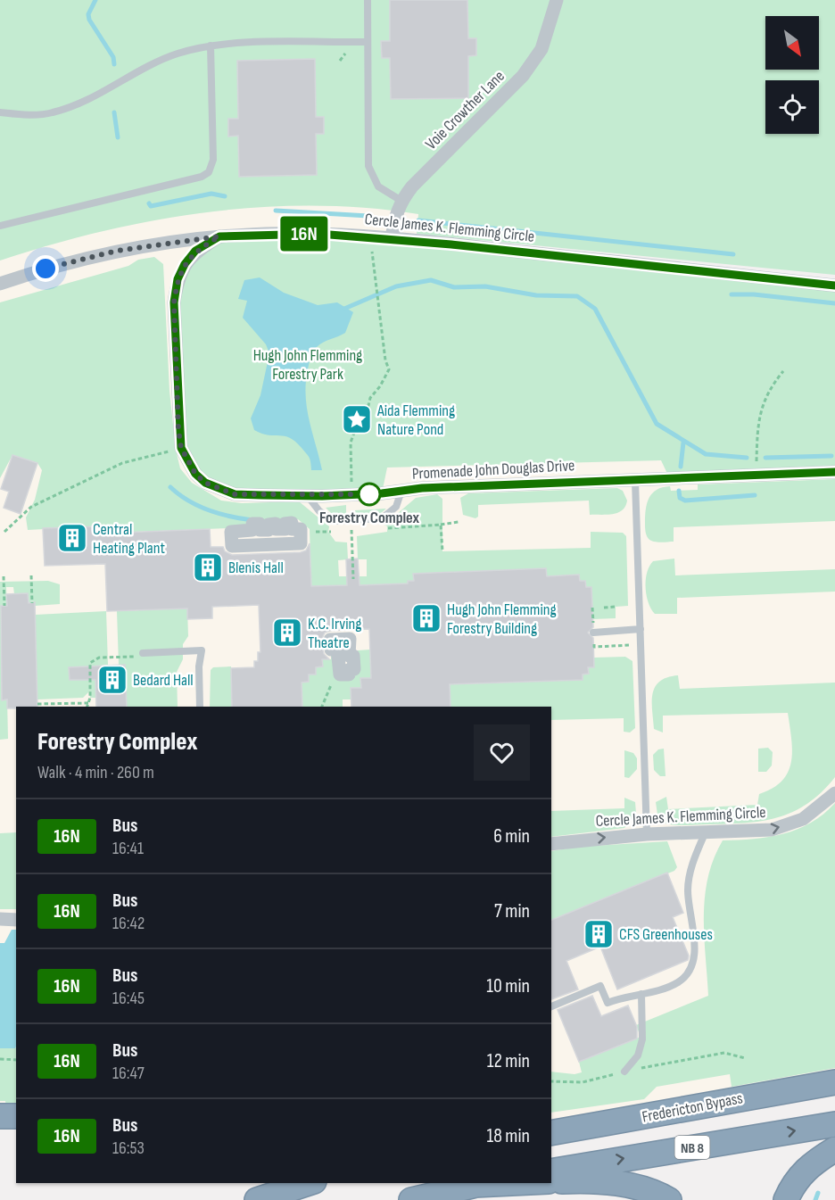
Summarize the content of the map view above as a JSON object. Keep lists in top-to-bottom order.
{
  "streets": {
    "highway": ["Fredericton Bypass", "NB 8"],
    "street": ["Voie Crowther Lane", "Cercle James K. Flemming Circle", "Promenade John Douglas Drive"]
  },
  "crossings": [
    ["Voie Crowther Lane", "Cercle James K. Flemming Circle"],
    ["Cercle James K. Flemming Circle", "Promenade John Douglas Drive"]
  ],
  "parks": ["Hugh John Flemming Forestry Park"],
  "places": {
    "place": ["Aida Flemming Nature Pond"],
    "other": ["Forestry Complex"],
    "building": [
      "Central Heating Plant",
      "Blenis Hall",
      "Hugh John Flemming Forestry Building",
      "K.C. Irving Theatre",
      "Bedard Hall",
      "CFS Greenhouses"
    ]
  },
  "lines": ["bus line 16N"],
  "north": "bottom right",
  "page": {
    "on_map": "16N",
    "heading": ["Forestry Complex", "Walk · 4 min · 260 m"],
    "list": [
      {
        "mark": "16N",
        "name": "Bus",
        "note": "16:41",
        "value": "6 min"
      },
      {
        "mark": "16N",
        "name": "Bus",
        "note": "16:42",
        "value": "7 min"
      },
      {
        "mark": "16N",
        "name": "Bus",
        "note": "16:45",
        "value": "10 min"
      },
      {
        "mark": "16N",
        "name": "Bus",
        "note": "16:47",
        "value": "12 min"
      },
      {
        "mark": "16N",
        "name": "Bus",
        "note": "16:53",
        "value": "18 min"
      }
    ]
  }
}
